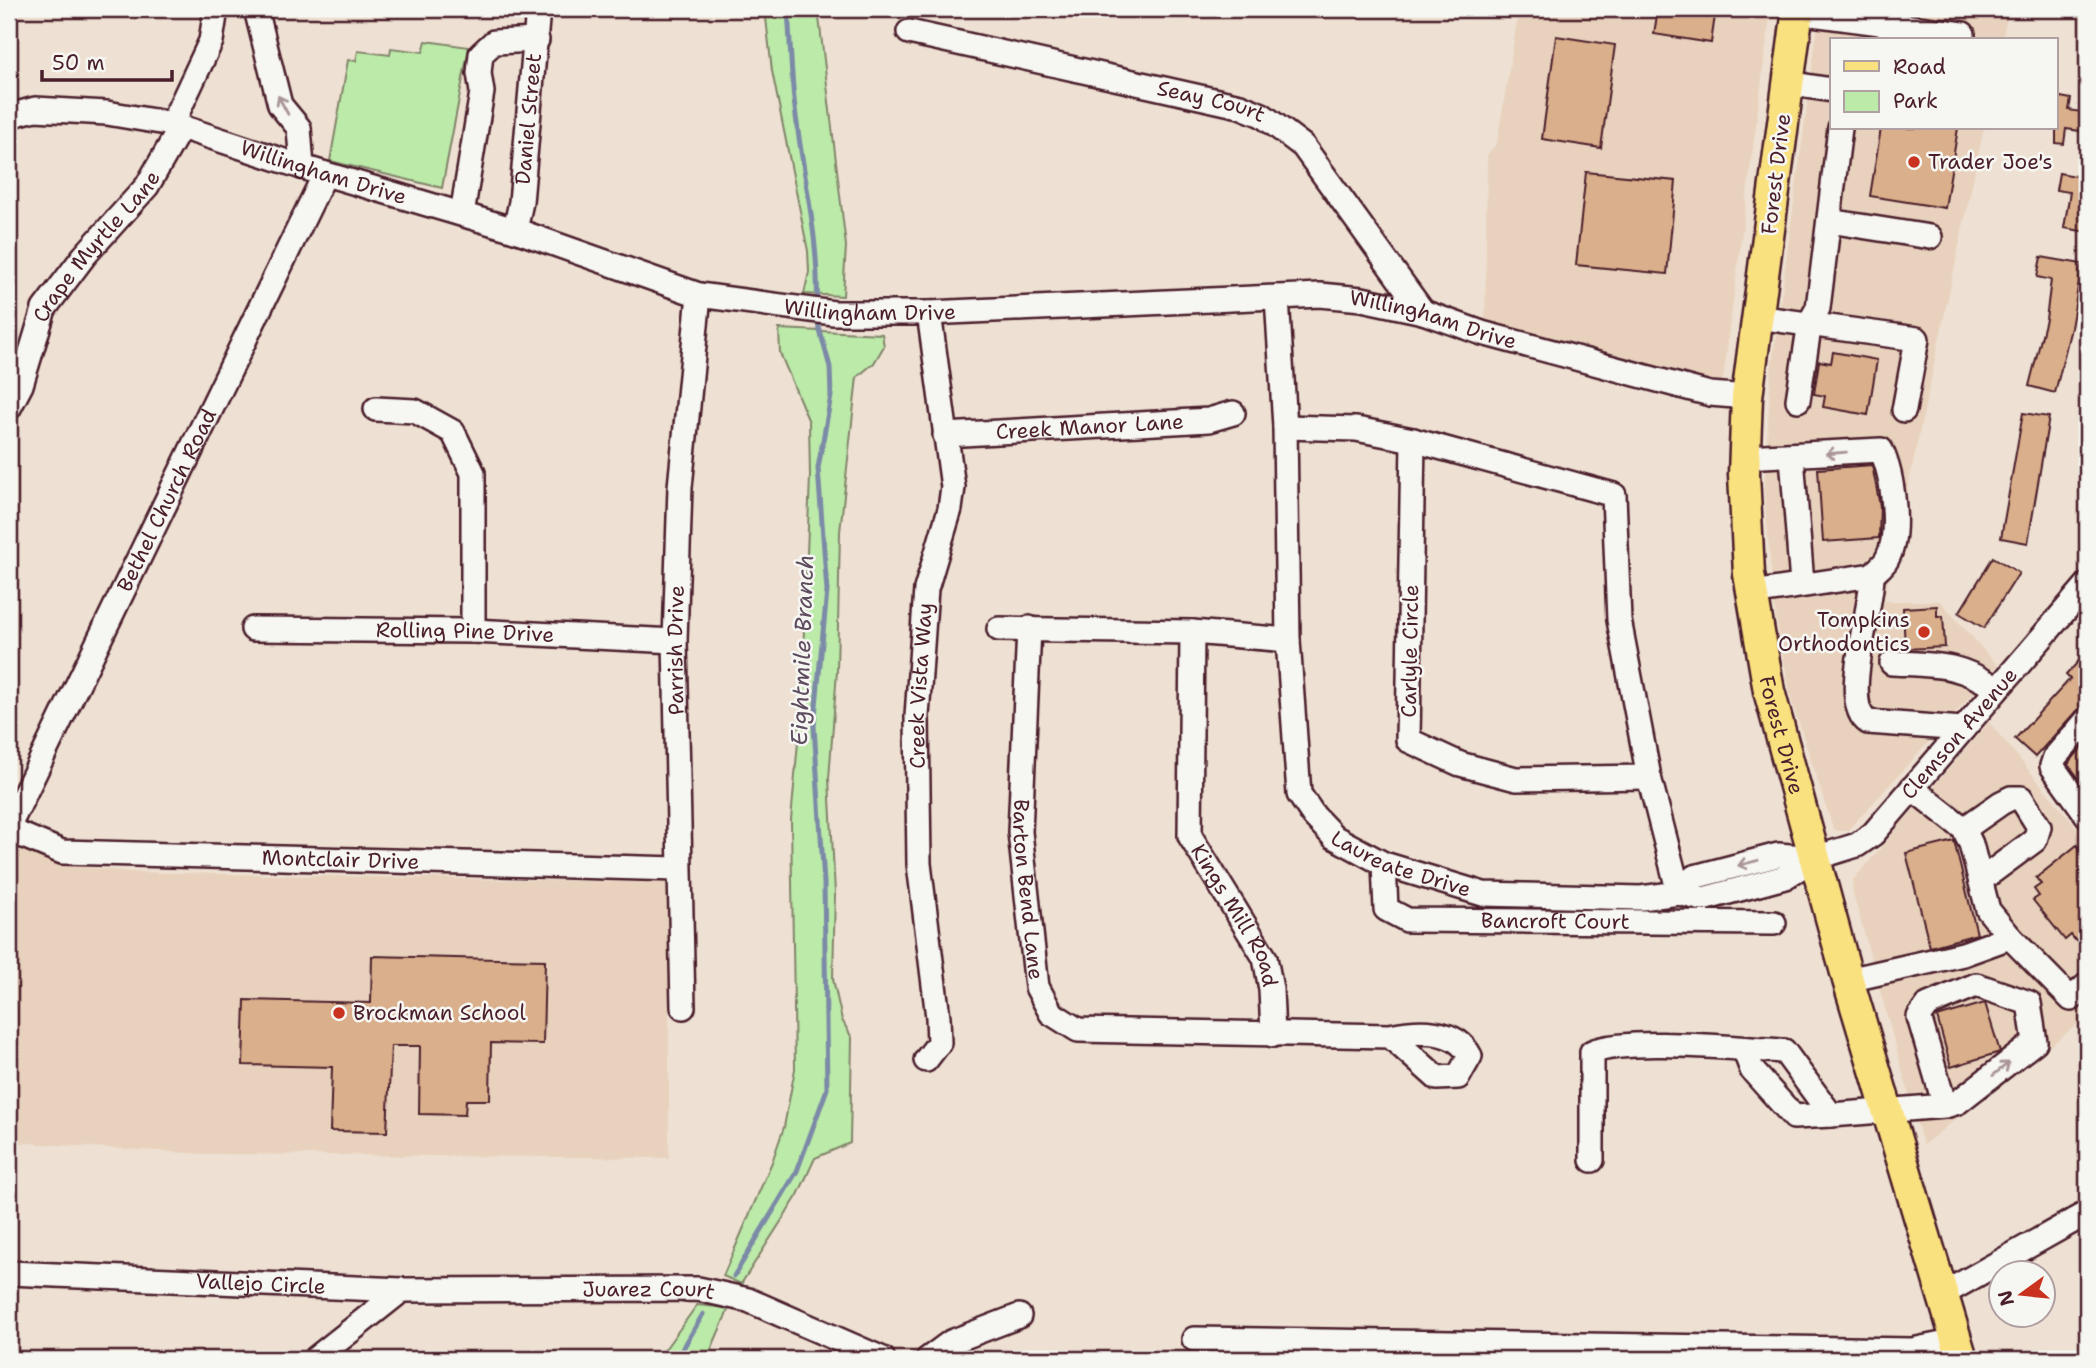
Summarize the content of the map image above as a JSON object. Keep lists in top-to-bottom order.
{
  "streets": {
    "main road": ["Forest Drive"],
    "street": [
      "Seay Court",
      "Daniel Street",
      "Willingham Drive",
      "Crape Myrtle Lane",
      "Creek Manor Lane",
      "Bethel Church Road",
      "Rolling Pine Drive",
      "Parrish Drive",
      "Carlyle Circle",
      "Creek Vista Way",
      "Clemson Avenue",
      "Montclair Drive",
      "Laureate Drive",
      "Barton Bend Lane",
      "Kings Mill Road",
      "Bancroft Court",
      "Vallejo Circle",
      "Juarez Court"
    ]
  },
  "crossings": [
    ["Seay Court", "Willingham Drive"],
    ["Daniel Street", "Willingham Drive"],
    ["Willingham Drive", "Forest Drive"],
    ["Willingham Drive", "Crape Myrtle Lane"],
    ["Willingham Drive", "Bethel Church Road"],
    ["Willingham Drive", "Parrish Drive"],
    ["Willingham Drive", "Creek Vista Way"],
    ["Willingham Drive", "Laureate Drive"],
    ["Forest Drive", "Clemson Avenue"],
    ["Forest Drive", "Laureate Drive"],
    ["Creek Manor Lane", "Creek Vista Way"],
    ["Bethel Church Road", "Montclair Drive"],
    ["Rolling Pine Drive", "Parrish Drive"],
    ["Parrish Drive", "Montclair Drive"],
    ["Clemson Avenue", "Laureate Drive"],
    ["Laureate Drive", "Bancroft Court"],
    ["Barton Bend Lane", "Kings Mill Road"],
    ["Vallejo Circle", "Juarez Court"]
  ],
  "water": ["Eightmile Branch"],
  "places": ["Trader Joe's", "Tompkins Orthodontics", "Brockman School"],
  "legend": ["Road", "Park"],
  "scale_bar": "50 m",
  "north": "left"
}
